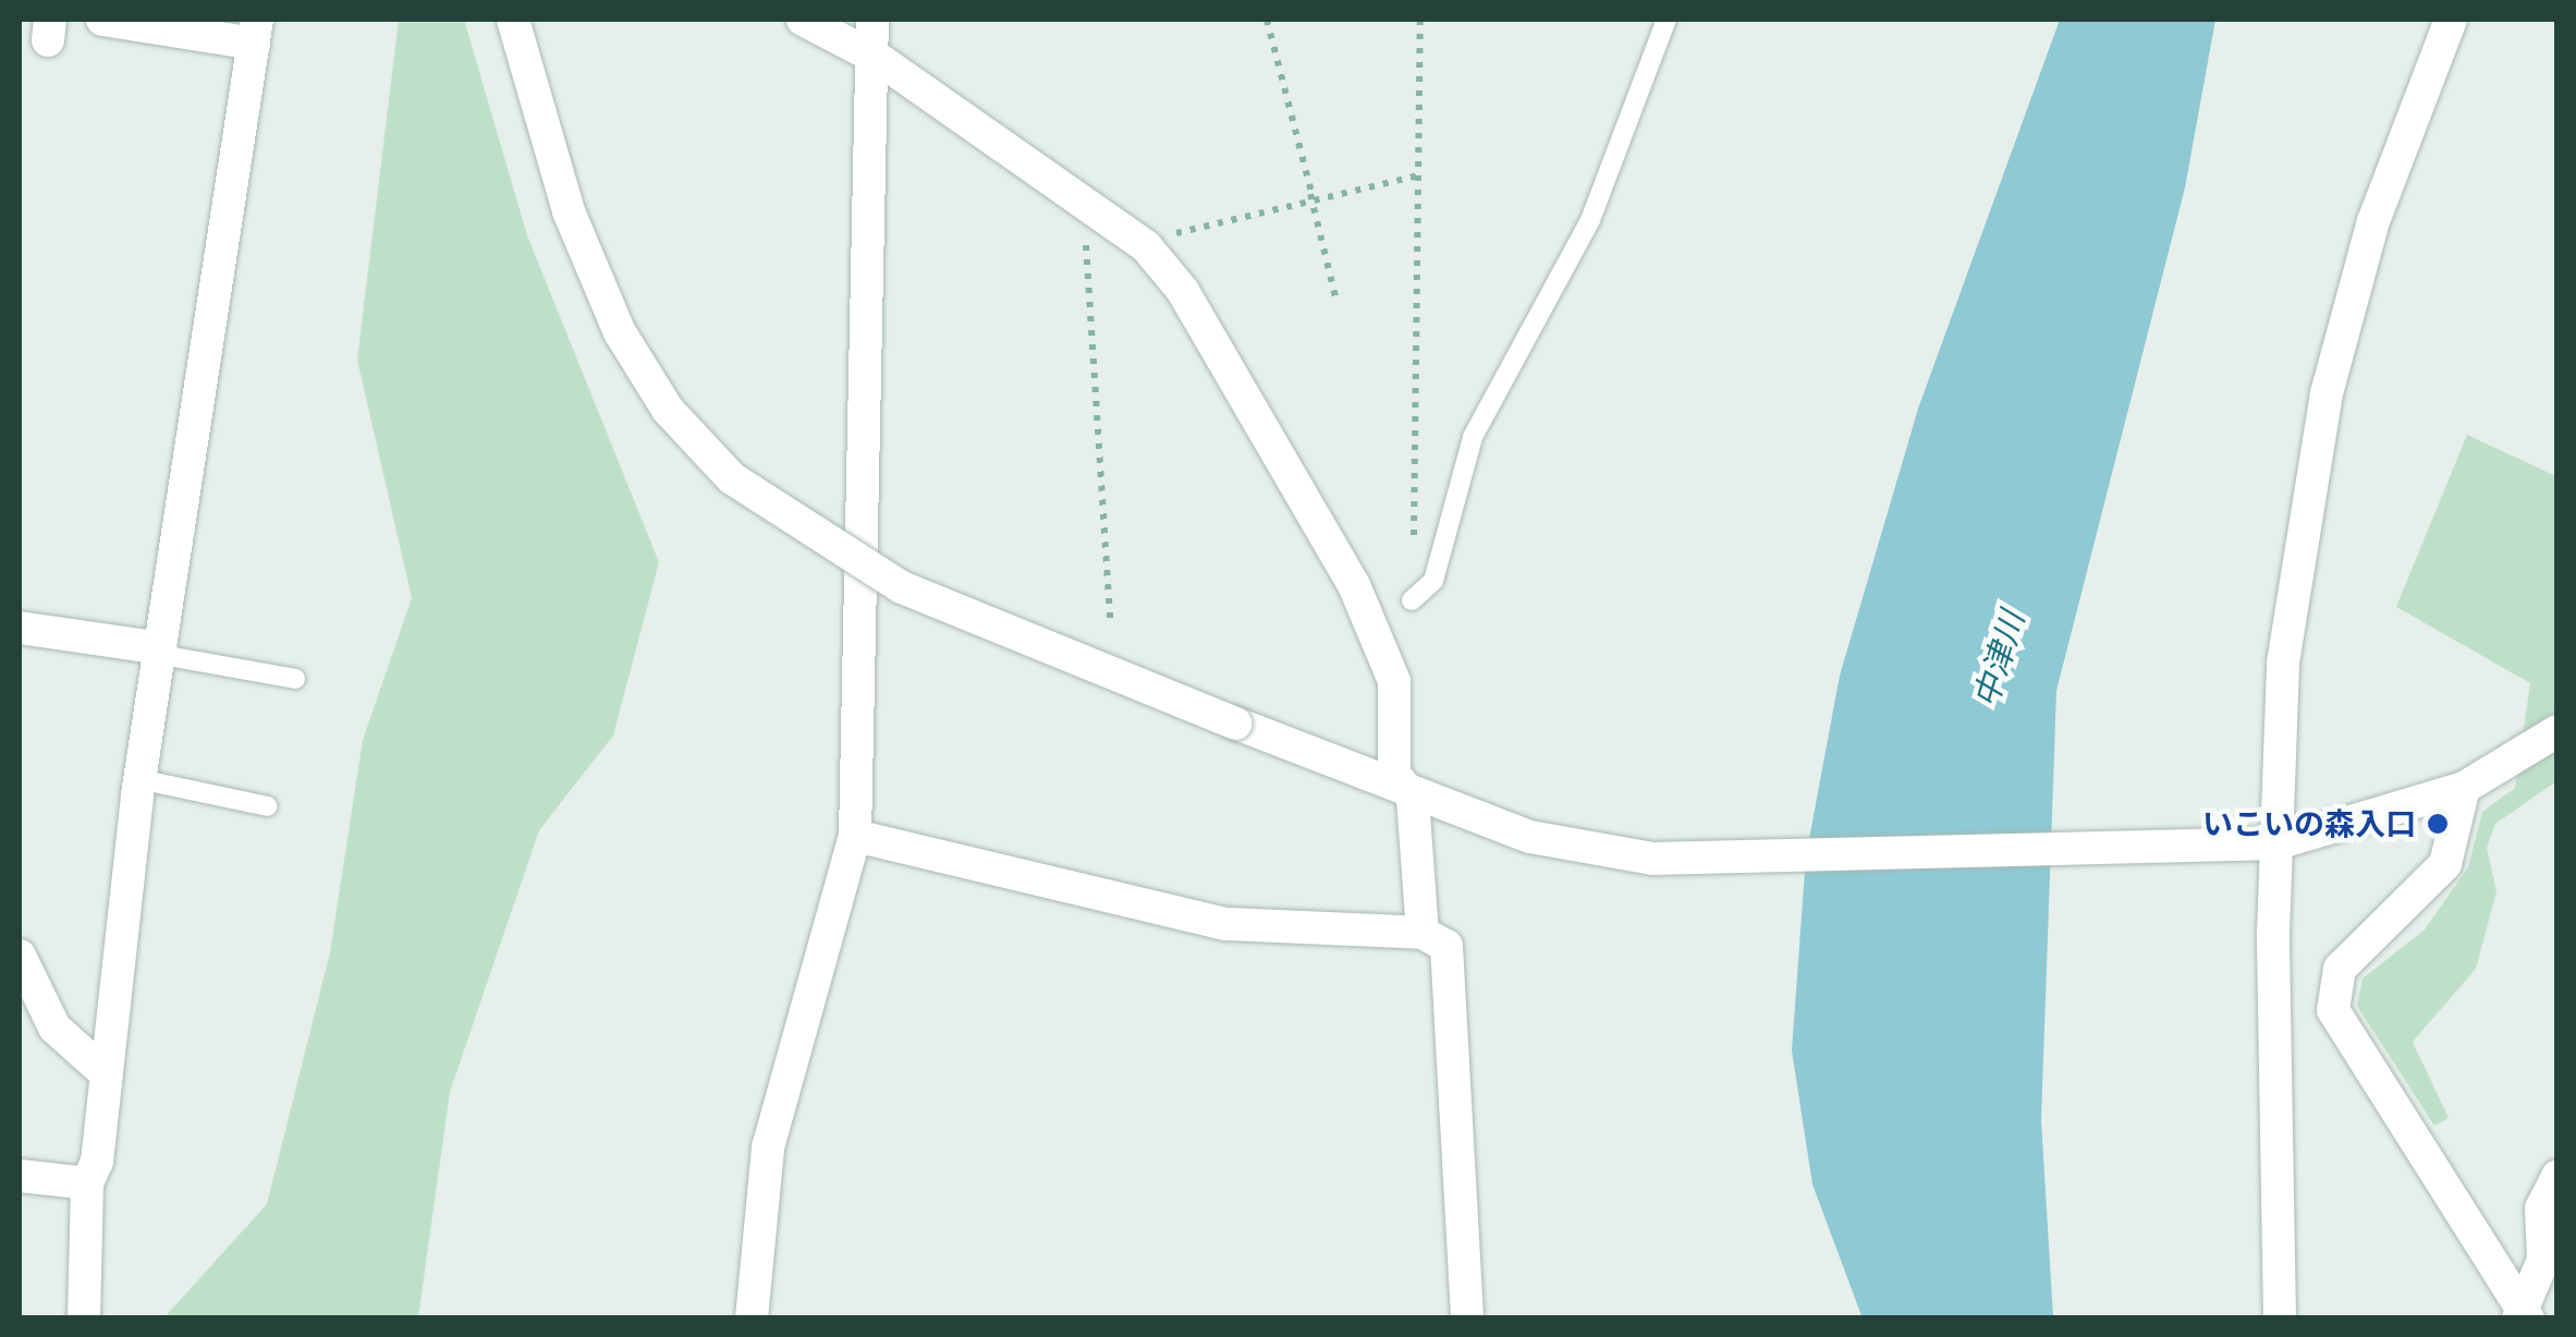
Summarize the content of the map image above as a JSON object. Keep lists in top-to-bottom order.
{
  "water": ["中津川"],
  "places": ["いこいの森入口"]
}
